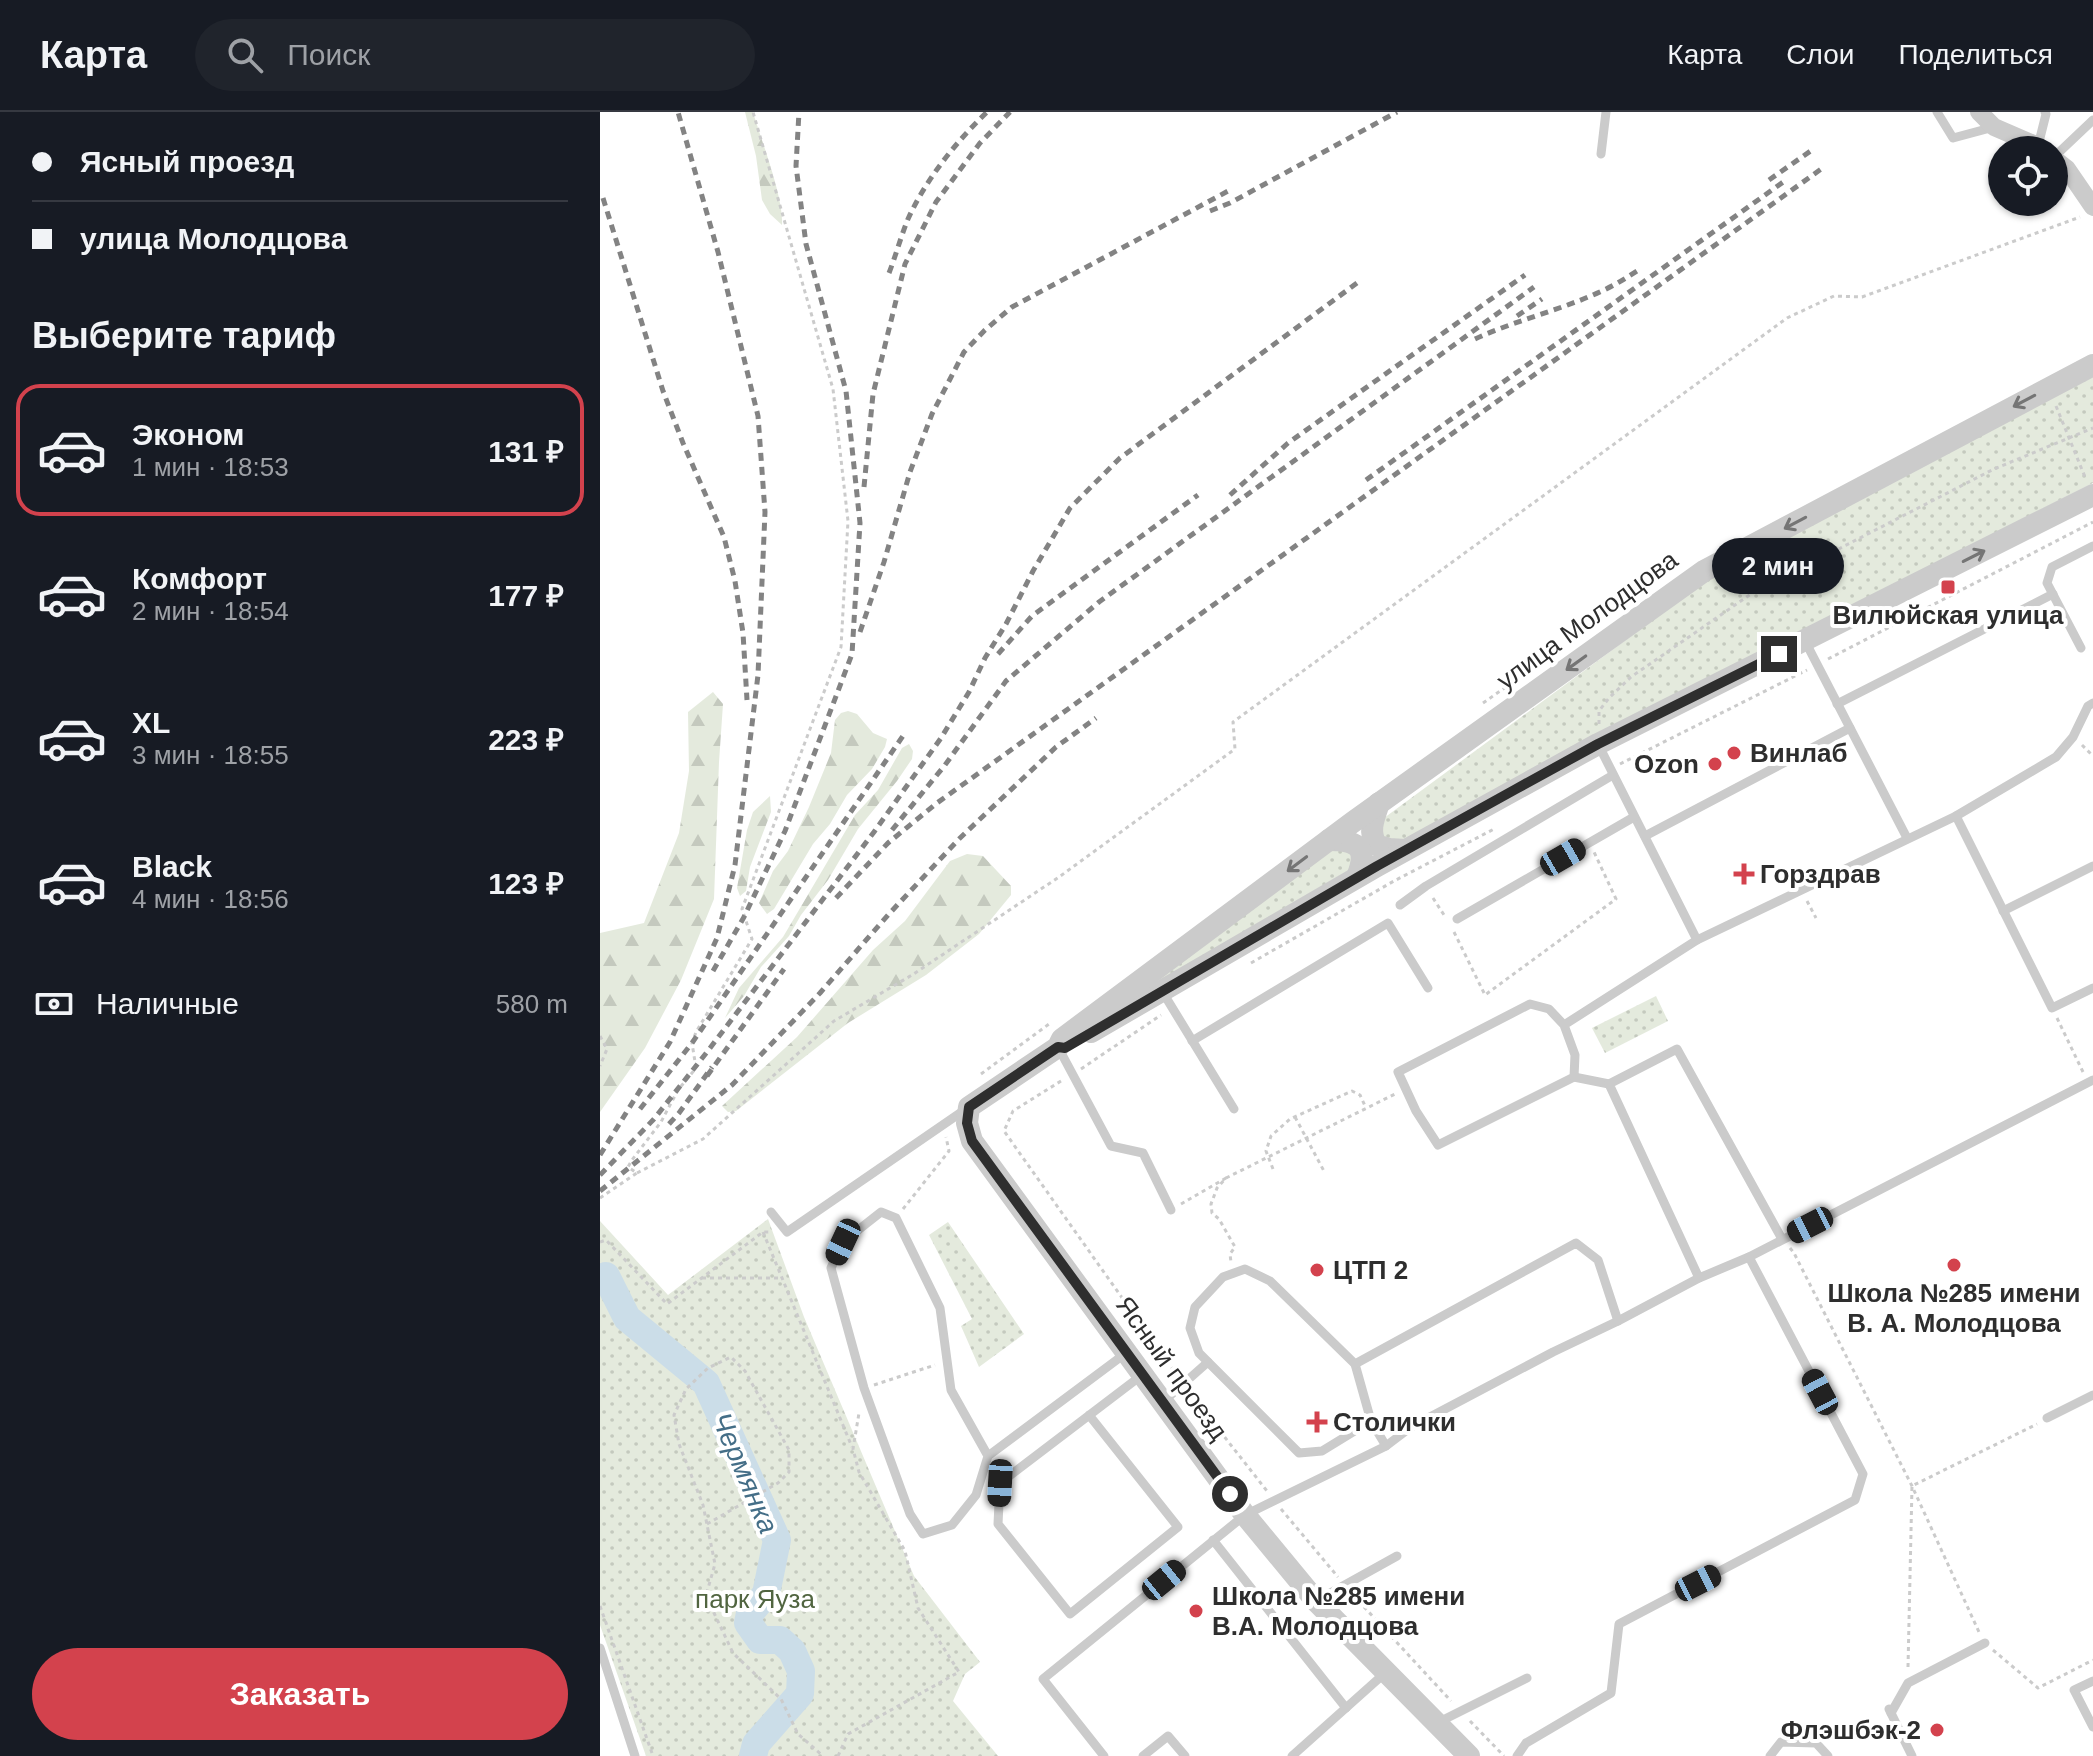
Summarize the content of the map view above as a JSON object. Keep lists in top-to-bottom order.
{
  "streets": {
    "street": ["улица Молодцова", "Ясный проезд"]
  },
  "water": ["Чермянка"],
  "parks": ["парк Яуза"],
  "places": {
    "transit": ["Вилюйская улица"],
    "other": [
      "Винлаб",
      "Ozon",
      "Школа №285 имени В. А. Молодцова",
      "ЦТП 2",
      "Школа №285 имени В.А. Молодцова",
      "Флэшбэк-2"
    ],
    "health": ["Горздрав", "Столички"]
  },
  "page": {
    "header": "Карта",
    "search": "Поиск",
    "nav": ["Карта", "Слои", "Поделиться"],
    "banner": ["Ясный проезд", "улица Молодцова"],
    "heading": "Выберите тариф",
    "list": [
      {
        "name": "Эконом",
        "note": "1 мин · 18:53",
        "value": "131 ₽"
      },
      {
        "name": "Комфорт",
        "note": "2 мин · 18:54",
        "value": "177 ₽"
      },
      {
        "name": "XL",
        "note": "3 мин · 18:55",
        "value": "223 ₽"
      },
      {
        "name": "Black",
        "note": "4 мин · 18:56",
        "value": "123 ₽"
      }
    ],
    "bubble": "2 мин",
    "pay": ["Наличные", "580 m"],
    "buttons": "Заказать"
  }
}
